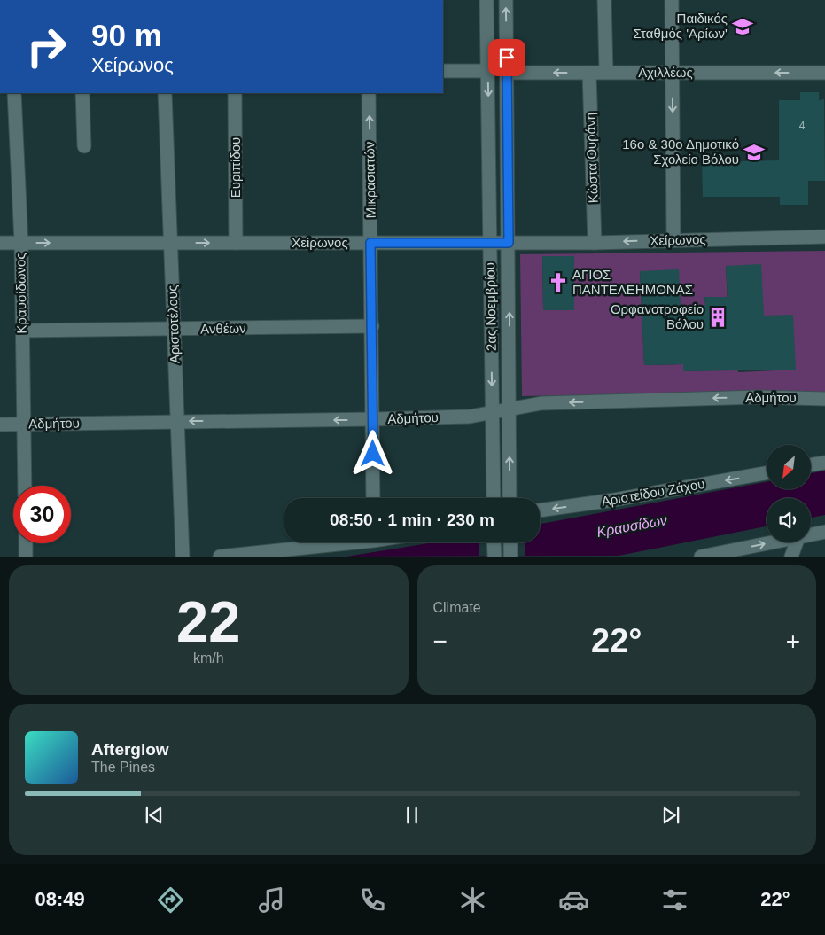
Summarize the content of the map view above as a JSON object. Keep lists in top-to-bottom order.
{
  "streets": {
    "street": [
      "Αχιλλέως",
      "Κώστα Ουράνη",
      "Ευριπίδου",
      "Μικρασιατών",
      "Χείρωνος",
      "Κραυσίδωνος",
      "2ας Νοεμβρίου",
      "Αριστοτέλους",
      "Ανθέων",
      "Αδμήτου",
      "Αριστείδου Ζάχου"
    ]
  },
  "crossings": [
    ["Αχιλλέως", "Κώστα Ουράνη"],
    ["Αχιλλέως", "2ας Νοεμβρίου"],
    ["Κώστα Ουράνη", "Χείρωνος"],
    ["Ευριπίδου", "Χείρωνος"],
    ["Μικρασιατών", "Χείρωνος"],
    ["Μικρασιατών", "Ανθέων"],
    ["Μικρασιατών", "Αδμήτου"],
    ["Χείρωνος", "Κραυσίδωνος"],
    ["Χείρωνος", "2ας Νοεμβρίου"],
    ["Χείρωνος", "Αριστοτέλους"],
    ["Κραυσίδωνος", "Ανθέων"],
    ["Κραυσίδωνος", "Αδμήτου"],
    ["2ας Νοεμβρίου", "Αδμήτου"],
    ["Αριστοτέλους", "Ανθέων"],
    ["Αριστοτέλους", "Αδμήτου"]
  ],
  "one_way": ["Αχιλλέως", "Μικρασιατών", "Αδμήτου"],
  "water": ["Κραυσίδων"],
  "places": {
    "school or university": ["Παιδικός Σταθμός 'Αρίων'", "16ο & 30ο Δημοτικό Σχολείο Βόλου"],
    "church": ["ΑΓΙΟΣ ΠΑΝΤΕΛΕΗΜΟΝΑΣ"],
    "building": ["Ορφανοτροφείο Βόλου"]
  },
  "house_numbers": ["4"],
  "north": "bottom left",
  "page": {
    "turn": ["90 m", "Χείρωνος"],
    "limit": "30",
    "trip": "08:50 · 1 min · 230 m",
    "tile": [
      ["22", "km/h"],
      "Climate"
    ],
    "heat": ["−", "22°", "+"],
    "song": ["Afterglow", "The Pines"],
    "tabs": ["08:49", "22°"]
  }
}
